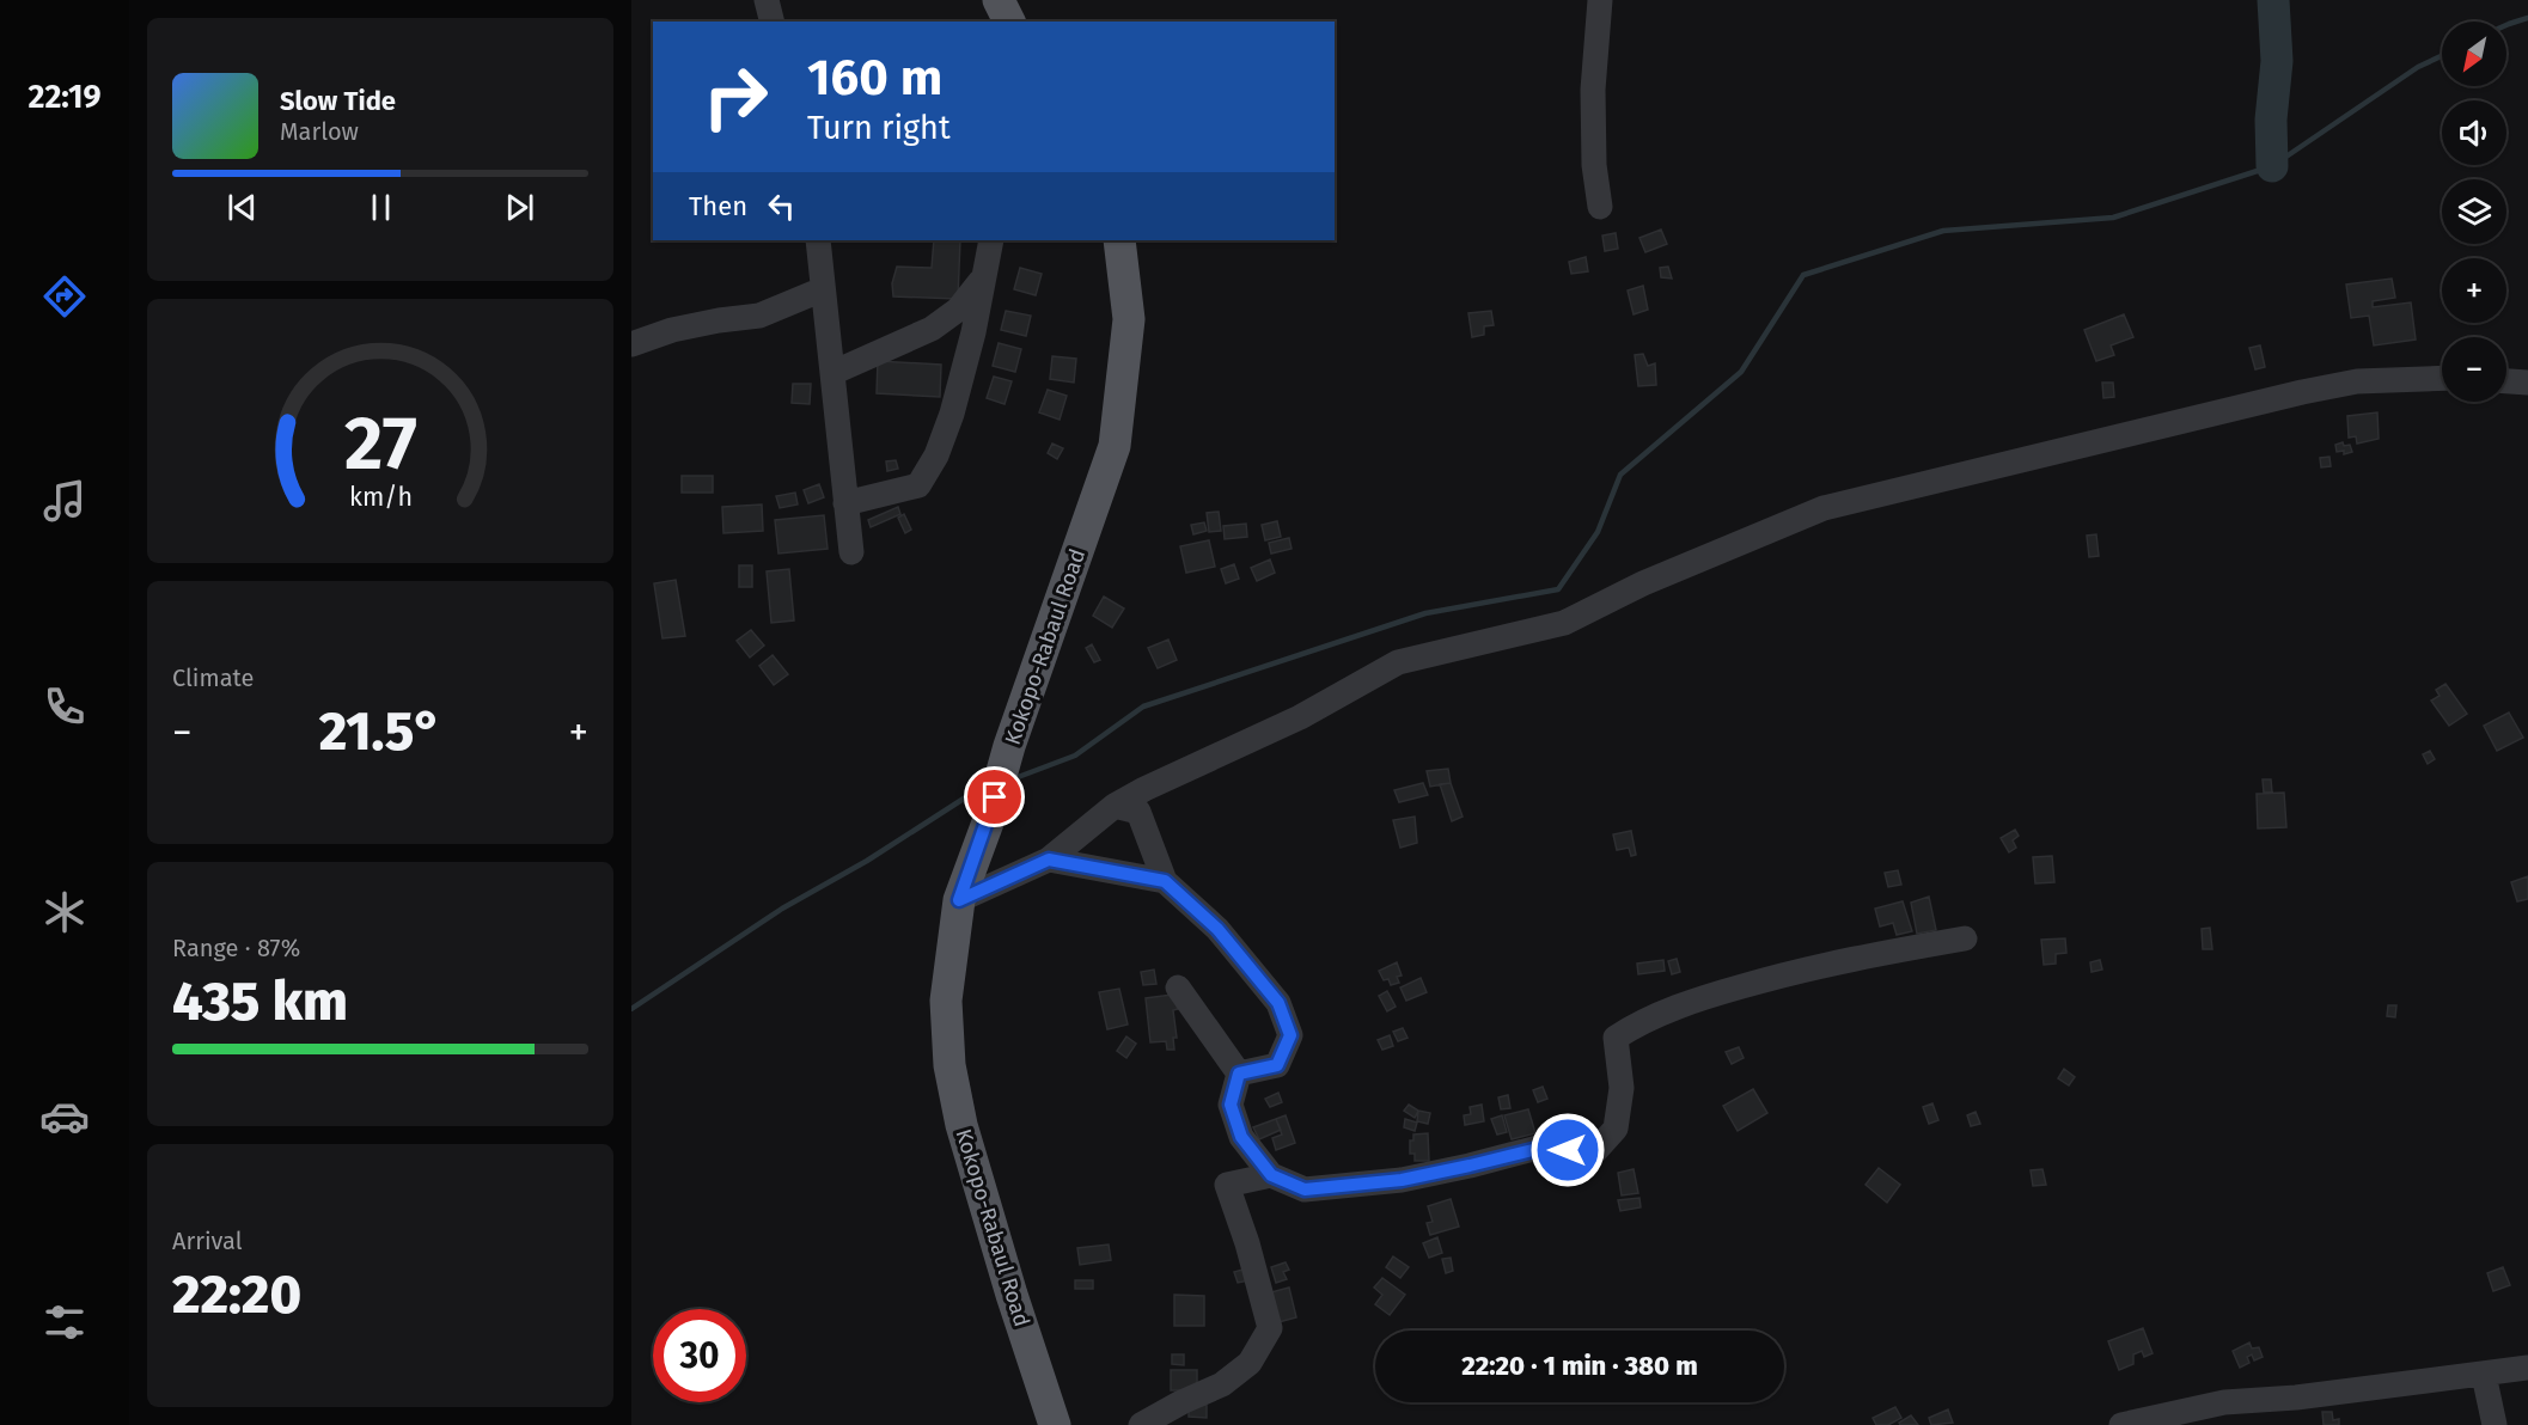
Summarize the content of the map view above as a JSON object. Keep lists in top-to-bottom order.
{
  "streets": {
    "main road": ["Kokopo-Rabaul Road"]
  },
  "north": "bottom left",
  "page": {
    "tabs": "22:19",
    "map_buttons": ["+", "−"],
    "turn": ["160 m", "Turn right"],
    "song": ["Slow Tide", "Marlow"],
    "then": "Then",
    "tile": [
      "Climate",
      ["Range · 87%", "435 km"],
      ["Arrival", "22:20"]
    ],
    "heat": ["−", "21.5°", "+"],
    "limit": "30",
    "trip": "22:20 · 1 min · 380 m",
    "gauge": ["27", "km/h"]
  }
}
